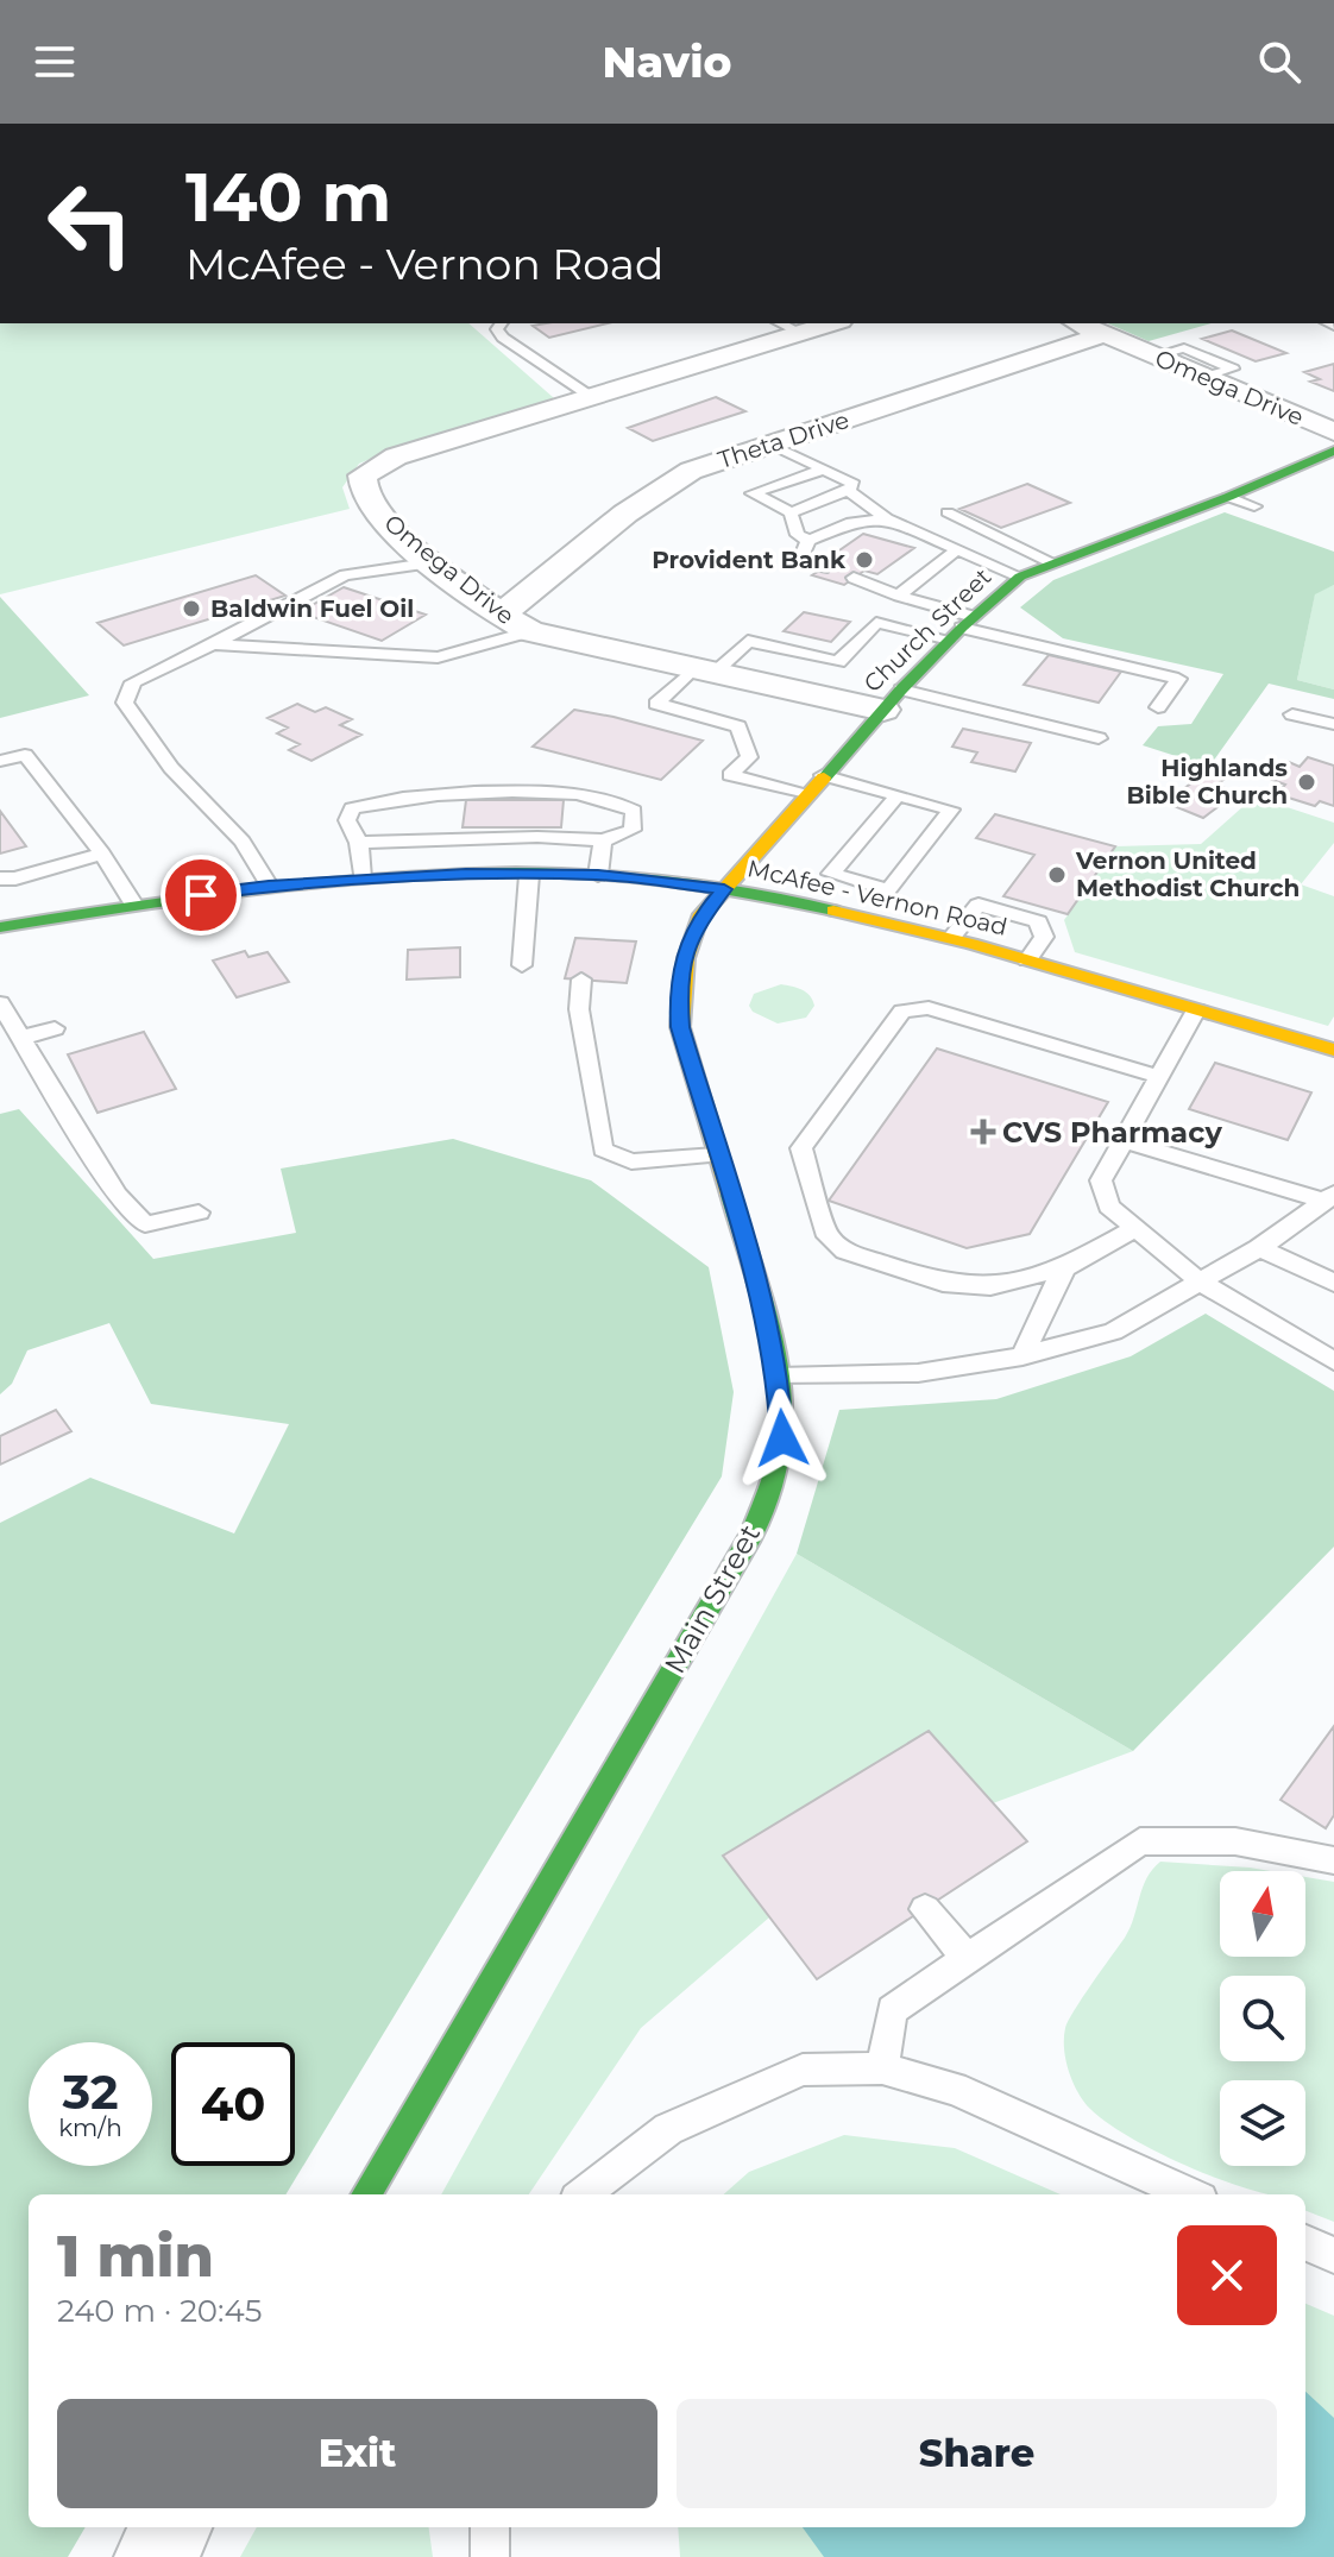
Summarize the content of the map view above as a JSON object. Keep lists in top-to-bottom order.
{
  "streets": {
    "street": [
      "Omega Drive",
      "Theta Drive",
      "Church Street",
      "McAfee - Vernon Road",
      "Main Street"
    ]
  },
  "crossings": [
    ["Omega Drive", "Theta Drive"],
    ["Omega Drive", "Church Street"],
    ["Church Street", "McAfee - Vernon Road"],
    ["Church Street", "Main Street"],
    ["McAfee - Vernon Road", "Main Street"]
  ],
  "places": {
    "other": [
      "Provident Bank",
      "Baldwin Fuel Oil",
      "Highlands Bible Church",
      "Vernon United Methodist Church"
    ],
    "health": ["CVS Pharmacy"]
  },
  "north": "top",
  "page": {
    "header": "Navio",
    "turn": ["140 m", "McAfee - Vernon Road"],
    "speed": "32 km/h",
    "limit": "40",
    "heading": ["1 min", "240 m · 20:45"],
    "buttons": ["Exit", "Share"]
  }
}
